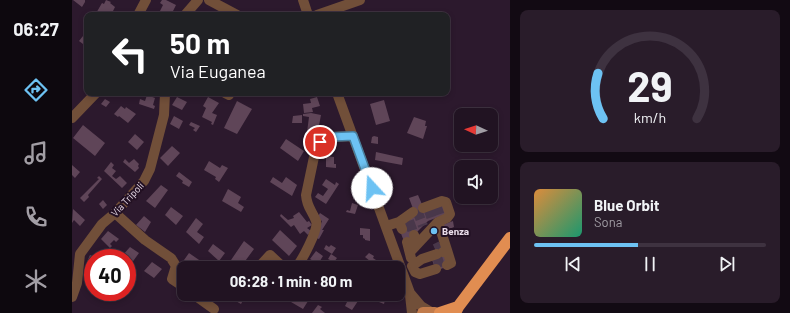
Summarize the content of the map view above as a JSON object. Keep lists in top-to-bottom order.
{
  "streets": {
    "street": ["Via Tripoli"]
  },
  "places": ["Benza"],
  "north": "left",
  "page": {
    "tabs": "06:27",
    "turn": ["50 m", "Via Euganea"],
    "song": ["Blue Orbit", "Sona"],
    "limit": "40",
    "trip": "06:28 · 1 min · 80 m",
    "gauge": ["29", "km/h"]
  }
}
